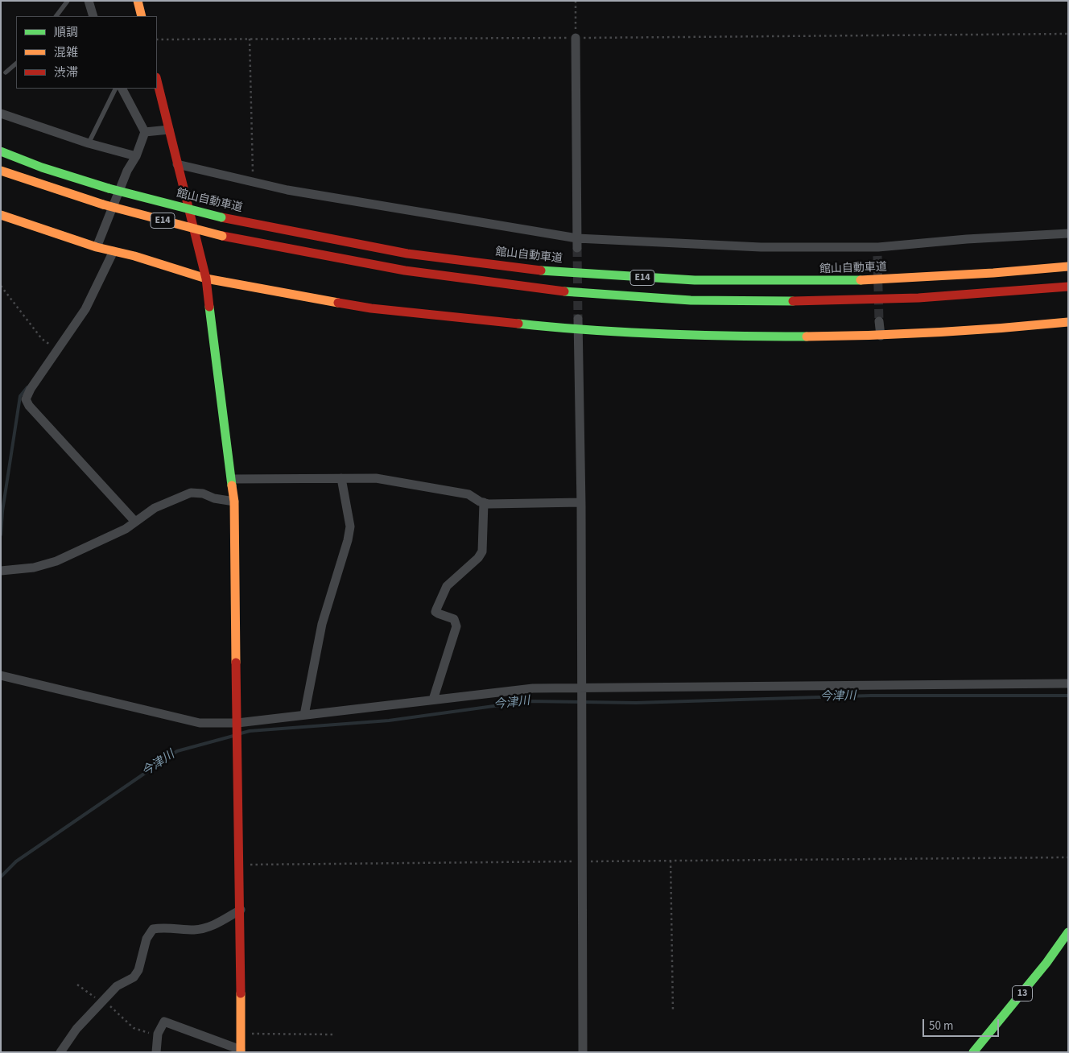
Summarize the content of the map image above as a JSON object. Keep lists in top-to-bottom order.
{
  "streets": {
    "main road": ["館山自動車道", "E14", "13"]
  },
  "water": ["今津川"],
  "legend": ["順調", "混雑", "渋滞"],
  "scale_bar": "50 m"
}
